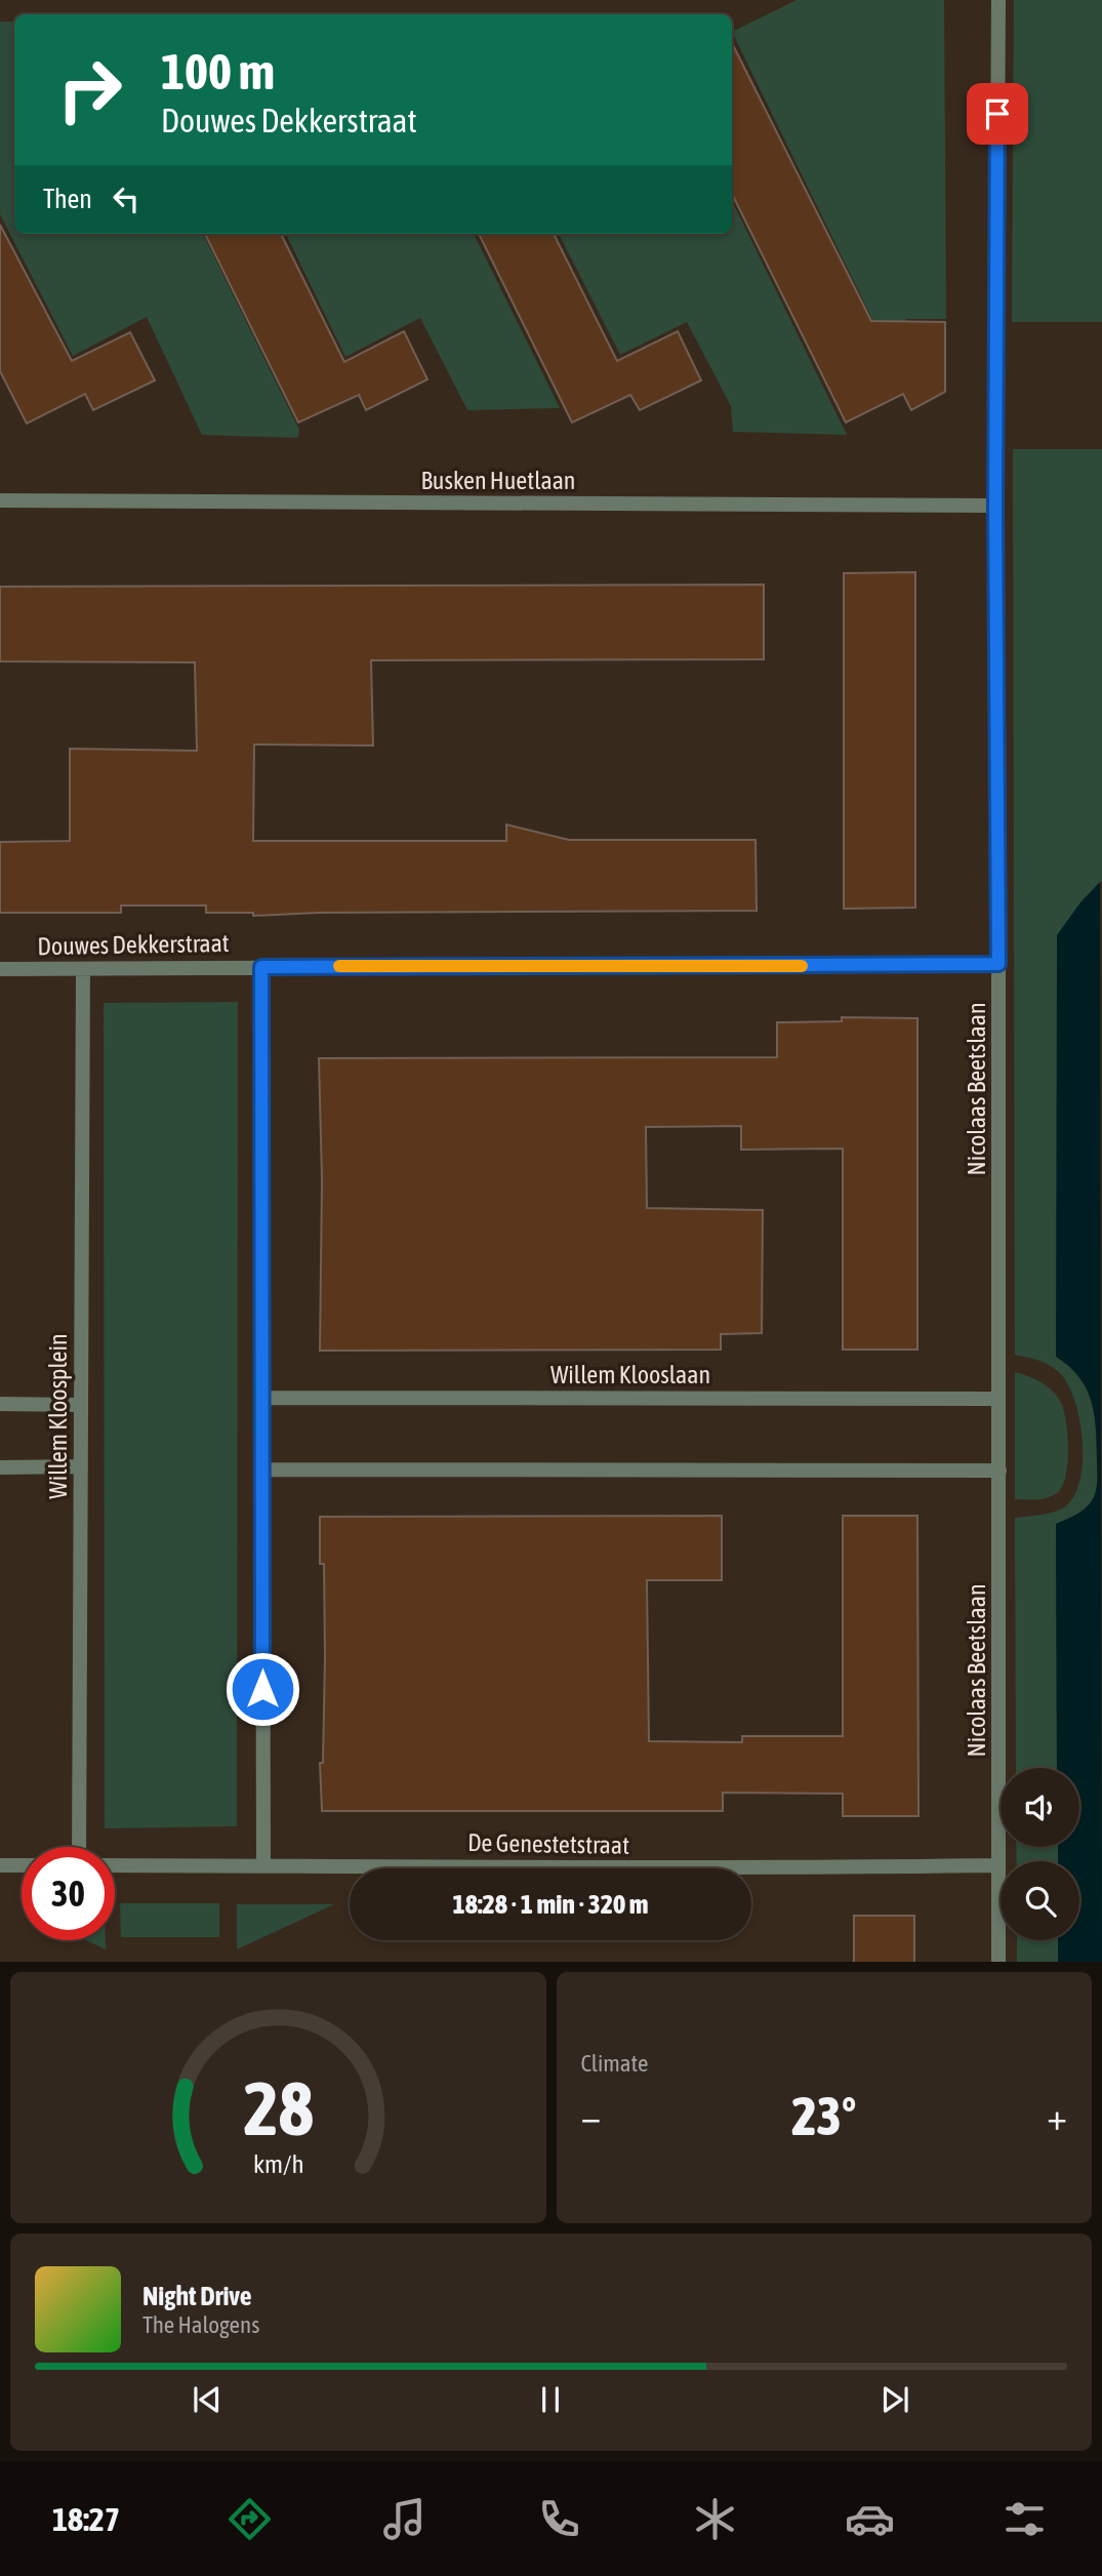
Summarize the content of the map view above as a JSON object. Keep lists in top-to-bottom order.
{
  "streets": {
    "street": [
      "Busken Huetlaan",
      "Douwes Dekkerstraat",
      "Nicolaas Beetslaan",
      "Willem Klooslaan",
      "Willem Kloosplein",
      "De Genestetstraat"
    ]
  },
  "crossings": [
    ["Busken Huetlaan", "Nicolaas Beetslaan"],
    ["Douwes Dekkerstraat", "Nicolaas Beetslaan"],
    ["Douwes Dekkerstraat", "Willem Kloosplein"],
    ["Nicolaas Beetslaan", "Willem Klooslaan"],
    ["Nicolaas Beetslaan", "De Genestetstraat"]
  ],
  "page": {
    "turn": ["100 m", "Douwes Dekkerstraat"],
    "then": "Then",
    "limit": "30",
    "trip": "18:28 · 1 min · 320 m",
    "tile": "Climate",
    "heat": ["−", "23°", "+"],
    "song": ["Night Drive", "The Halogens"],
    "tabs": "18:27",
    "gauge": ["28", "km/h"]
  }
}
